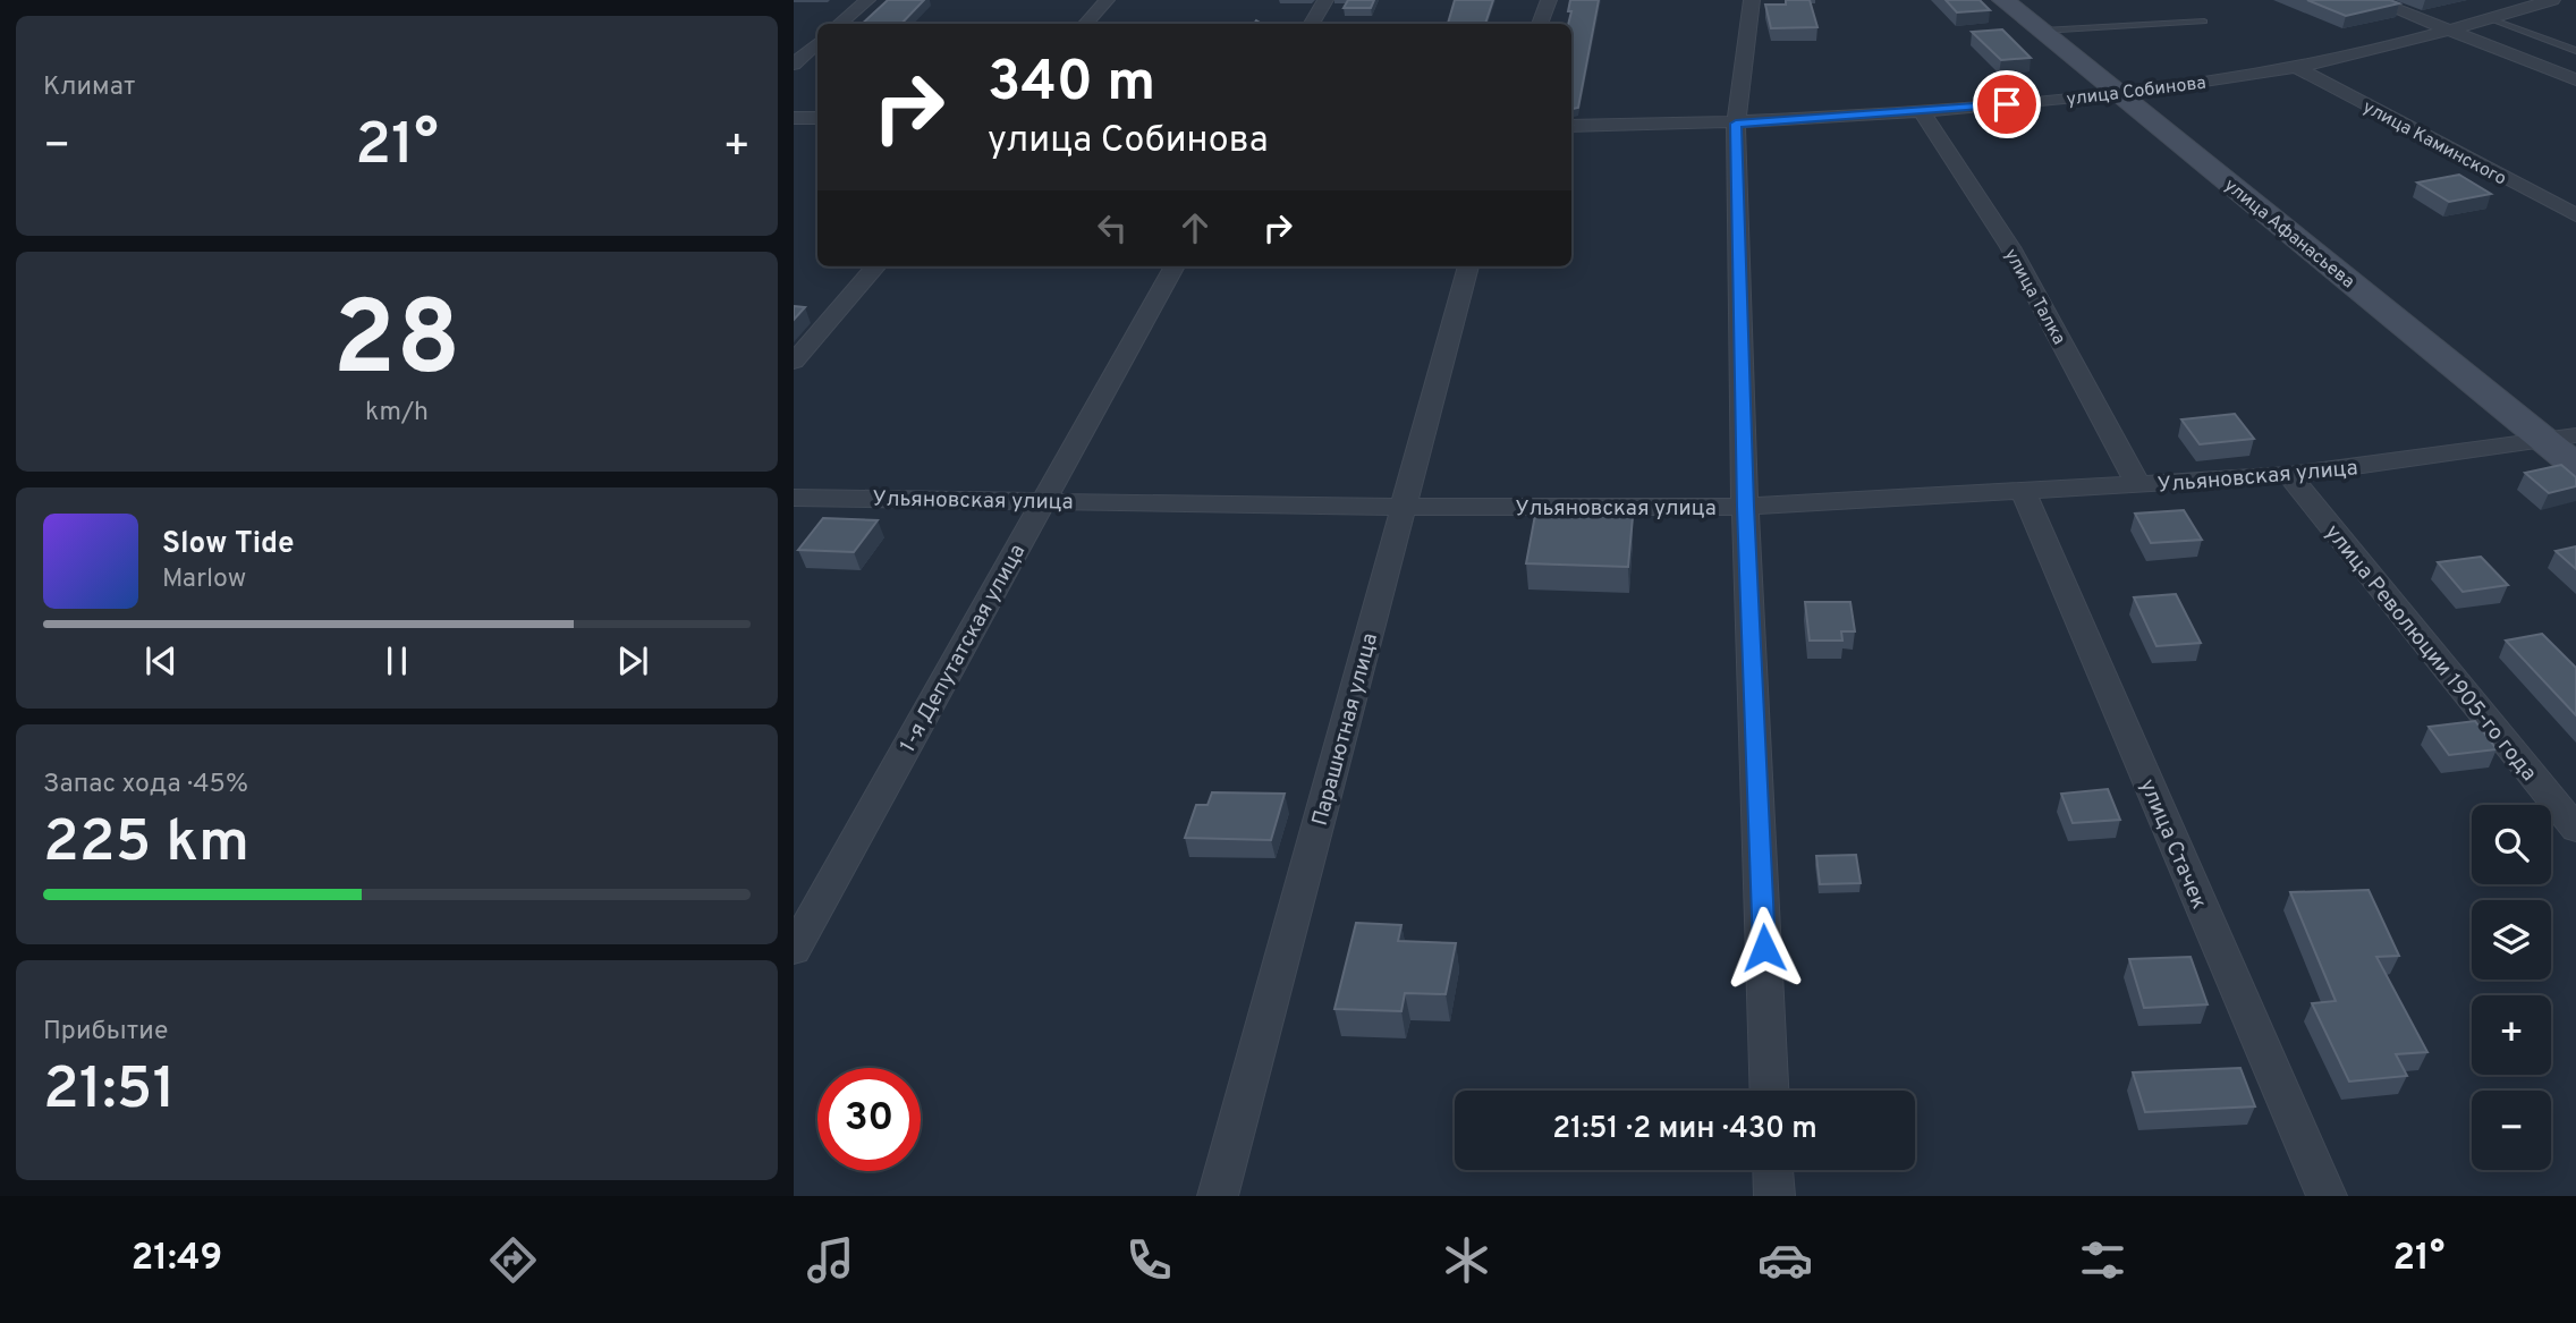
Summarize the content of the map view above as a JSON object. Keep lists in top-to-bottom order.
{
  "streets": {
    "street": [
      "улица Собинова",
      "улица Каминского",
      "улица Афанасьева",
      "улица Талка",
      "Ульяновская улица",
      "1-я Депутатская улица",
      "улица Революции 1905-го года",
      "Парашютная улица",
      "улица Стачек"
    ]
  },
  "crossings": [
    ["улица Собинова", "улица Каминского"],
    ["улица Собинова", "улица Афанасьева"],
    ["улица Собинова", "улица Талка"],
    ["улица Афанасьева", "Ульяновская улица"],
    ["улица Талка", "Ульяновская улица"],
    ["Ульяновская улица", "1-я Депутатская улица"],
    ["Ульяновская улица", "улица Революции 1905-го года"],
    ["Ульяновская улица", "Парашютная улица"],
    ["Ульяновская улица", "улица Стачек"]
  ],
  "page": {
    "tile": [
      "Климат",
      ["28", "km/h"],
      ["Запас хода · 45%", "225 km"],
      ["Прибытие", "21:51"]
    ],
    "turn": ["340 m", "улица Собинова"],
    "heat": ["−", "21°", "+"],
    "song": ["Slow Tide", "Marlow"],
    "map_buttons": ["+", "−"],
    "limit": "30",
    "trip": "21:51 · 2 мин · 430 m",
    "tabs": ["21:49", "21°"]
  }
}
